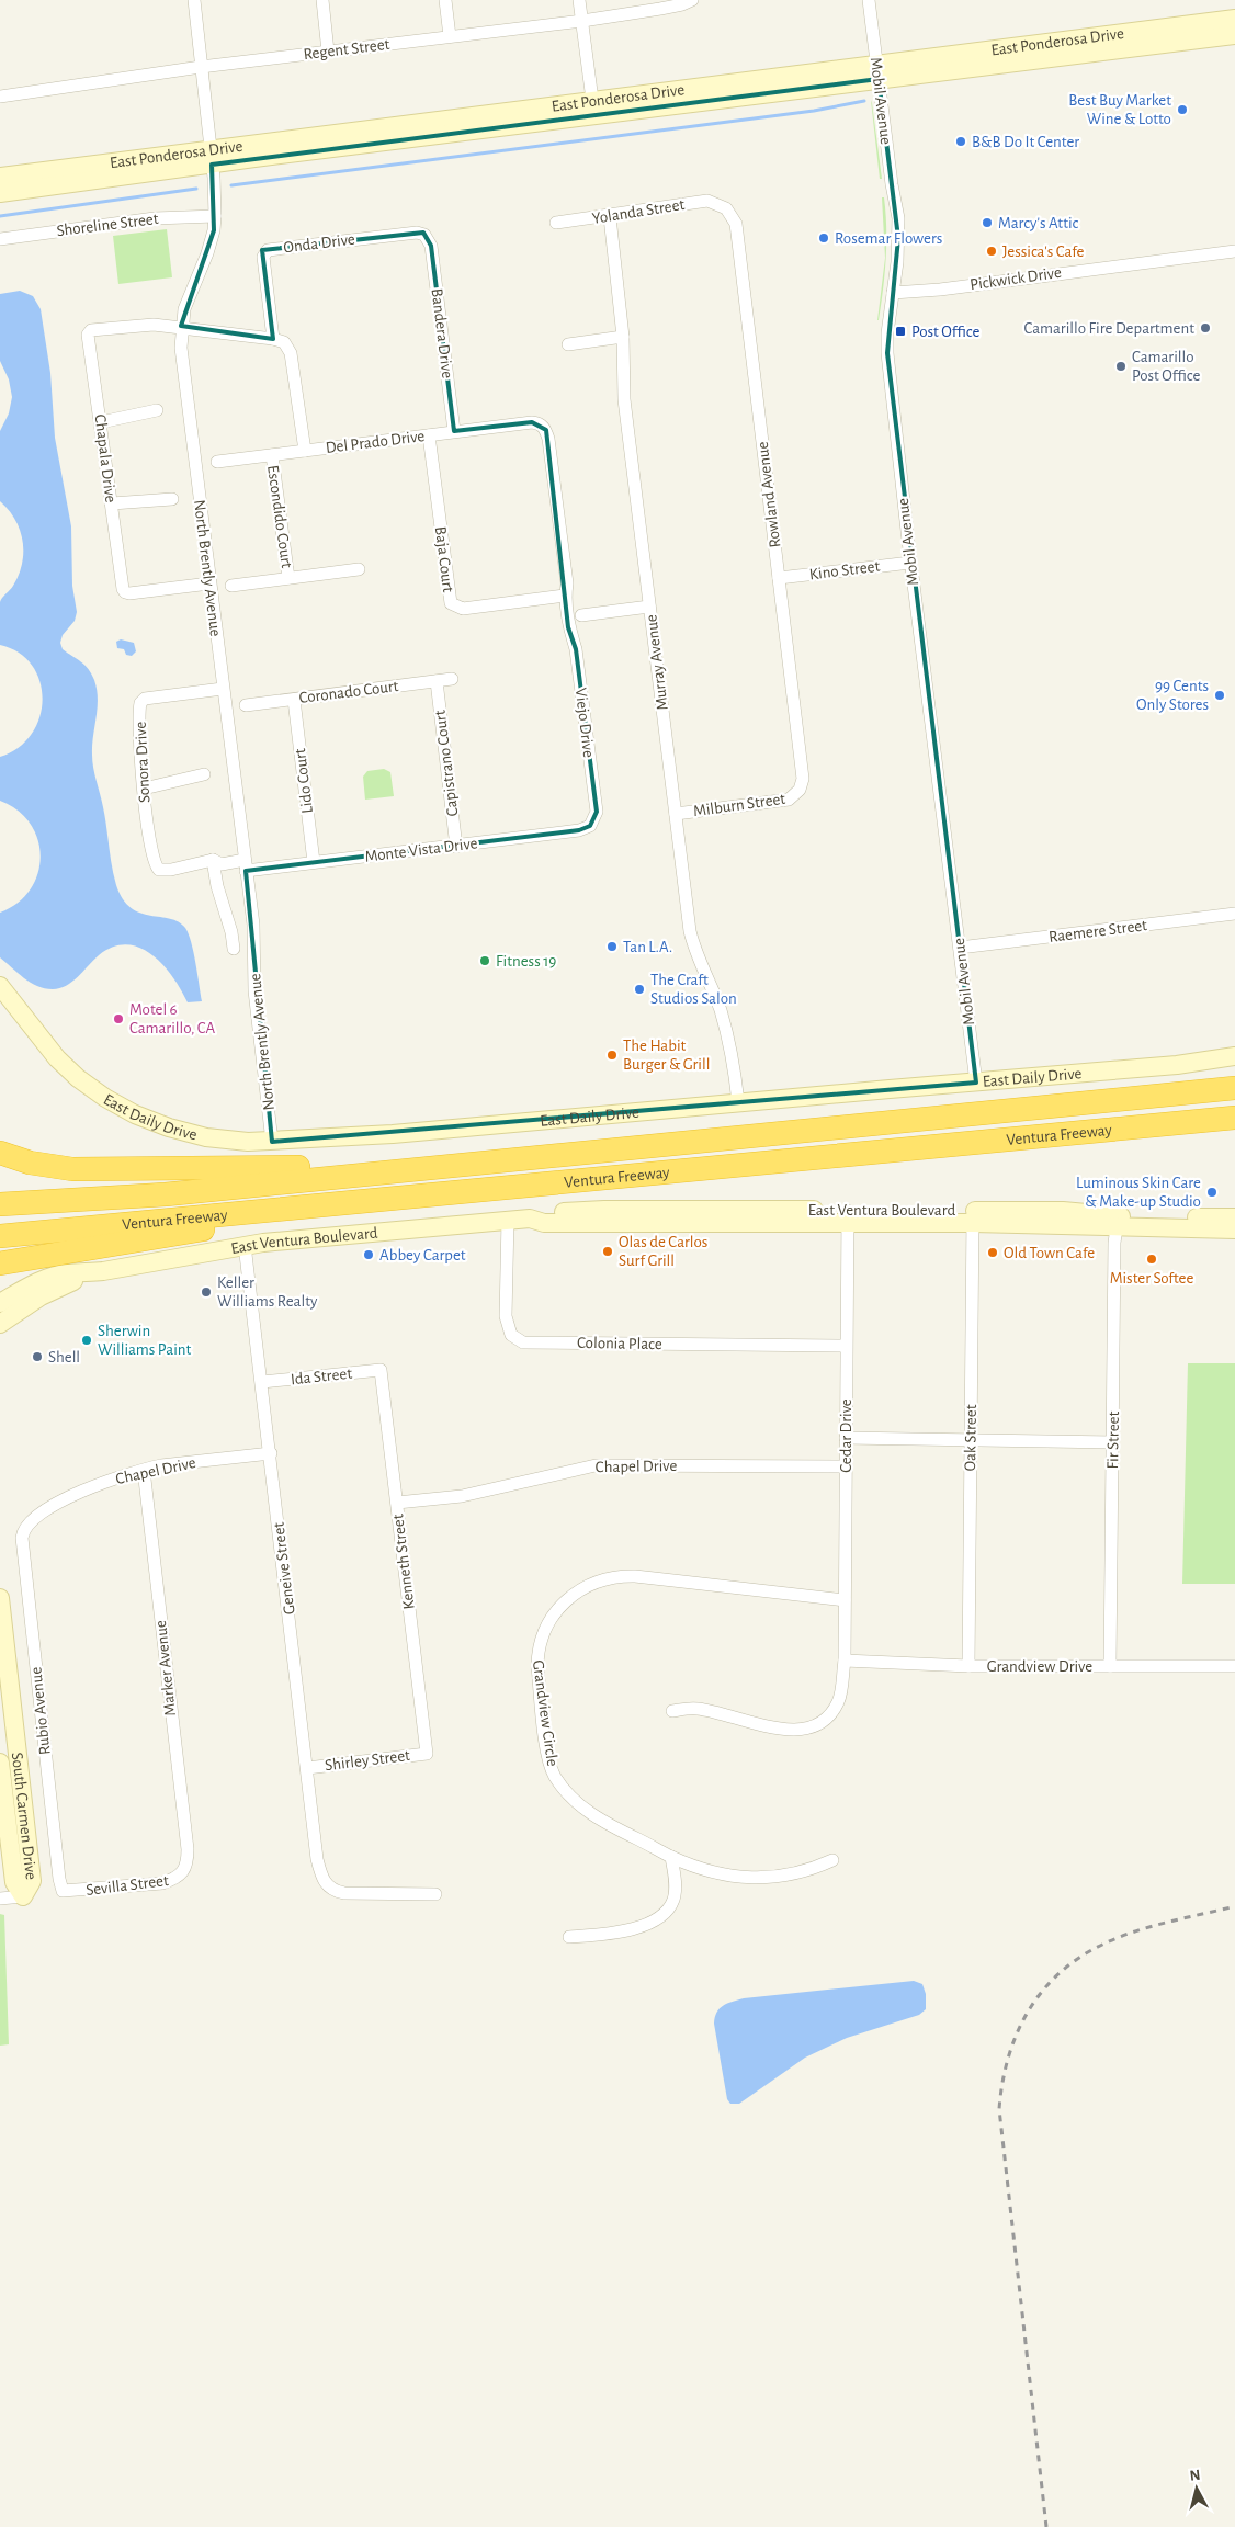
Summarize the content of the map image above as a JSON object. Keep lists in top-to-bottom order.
{
  "streets": {
    "highway": ["Ventura Freeway"],
    "main road": [
      "East Ponderosa Drive",
      "East Daily Drive",
      "East Ventura Boulevard",
      "South Carmen Drive"
    ],
    "street": [
      "Regent Street",
      "Mobil Avenue",
      "Yolanda Street",
      "Shoreline Street",
      "Onda Drive",
      "Pickwick Drive",
      "Bandera Drive",
      "Del Prado Drive",
      "Chapala Drive",
      "Rowland Avenue",
      "Escondido Court",
      "Baja Court",
      "North Brently Avenue",
      "Kino Street",
      "Murray Avenue",
      "Coronado Court",
      "Viejo Drive",
      "Sonora Drive",
      "Capistrano Court",
      "Lido Court",
      "Milburn Street",
      "Monte Vista Drive",
      "Raemere Street",
      "Colonia Place",
      "Ida Street",
      "Cedar Drive",
      "Oak Street",
      "Fir Street",
      "Chapel Drive",
      "Kenneth Street",
      "Geneive Street",
      "Grandview Drive",
      "Marker Avenue",
      "Rubio Avenue",
      "Grandview Circle",
      "Shirley Street",
      "Sevilla Street"
    ]
  },
  "crossings": [
    ["East Ponderosa Drive", "Mobil Avenue"],
    ["East Ponderosa Drive", "North Brently Avenue"],
    ["Regent Street", "North Brently Avenue"],
    ["Mobil Avenue", "Pickwick Drive"],
    ["Mobil Avenue", "Kino Street"],
    ["Mobil Avenue", "Raemere Street"],
    ["Mobil Avenue", "East Daily Drive"],
    ["Yolanda Street", "Rowland Avenue"],
    ["Yolanda Street", "Murray Avenue"],
    ["Shoreline Street", "North Brently Avenue"],
    ["Onda Drive", "Bandera Drive"],
    ["Bandera Drive", "Del Prado Drive"],
    ["Del Prado Drive", "Escondido Court"],
    ["Del Prado Drive", "Baja Court"],
    ["Del Prado Drive", "Viejo Drive"],
    ["Chapala Drive", "North Brently Avenue"],
    ["Rowland Avenue", "Kino Street"],
    ["Rowland Avenue", "Milburn Street"],
    ["Baja Court", "Viejo Drive"],
    ["North Brently Avenue", "Sonora Drive"],
    ["North Brently Avenue", "Monte Vista Drive"],
    ["North Brently Avenue", "East Daily Drive"],
    ["Murray Avenue", "Milburn Street"],
    ["Murray Avenue", "East Daily Drive"],
    ["Coronado Court", "Capistrano Court"],
    ["Coronado Court", "Lido Court"],
    ["Viejo Drive", "Monte Vista Drive"],
    ["Sonora Drive", "Monte Vista Drive"],
    ["Capistrano Court", "Monte Vista Drive"],
    ["Lido Court", "Monte Vista Drive"],
    ["East Ventura Boulevard", "Colonia Place"],
    ["East Ventura Boulevard", "Cedar Drive"],
    ["East Ventura Boulevard", "Oak Street"],
    ["East Ventura Boulevard", "Fir Street"],
    ["East Ventura Boulevard", "Geneive Street"],
    ["Colonia Place", "Cedar Drive"],
    ["Ida Street", "Kenneth Street"],
    ["Ida Street", "Geneive Street"],
    ["Cedar Drive", "Chapel Drive"],
    ["Cedar Drive", "Grandview Drive"],
    ["Cedar Drive", "Grandview Circle"],
    ["Oak Street", "Grandview Drive"],
    ["Fir Street", "Grandview Drive"],
    ["Chapel Drive", "Kenneth Street"],
    ["Chapel Drive", "Geneive Street"],
    ["Chapel Drive", "Marker Avenue"],
    ["Chapel Drive", "Rubio Avenue"],
    ["Kenneth Street", "Shirley Street"],
    ["Geneive Street", "Shirley Street"],
    ["Marker Avenue", "Sevilla Street"],
    ["Rubio Avenue", "Sevilla Street"]
  ],
  "places": {
    "other": [
      "Best Buy Market Wine & Lotto",
      "B&B Do It Center",
      "Marcy's Attic",
      "Rosemar Flowers",
      "Jessica's Cafe",
      "Camarillo Fire Department",
      "Camarillo Post Office",
      "99 Cents Only Stores",
      "Tan L.A.",
      "Fitness 19",
      "The Craft Studios Salon",
      "Motel 6 Camarillo, CA",
      "The Habit Burger & Grill",
      "Luminous Skin Care & Make-up Studio",
      "Olas de Carlos Surf Grill",
      "Old Town Cafe",
      "Abbey Carpet",
      "Mister Softee",
      "Keller Williams Realty",
      "Sherwin Williams Paint",
      "Shell"
    ],
    "transit": ["Post Office"]
  },
  "north": "top"
}
